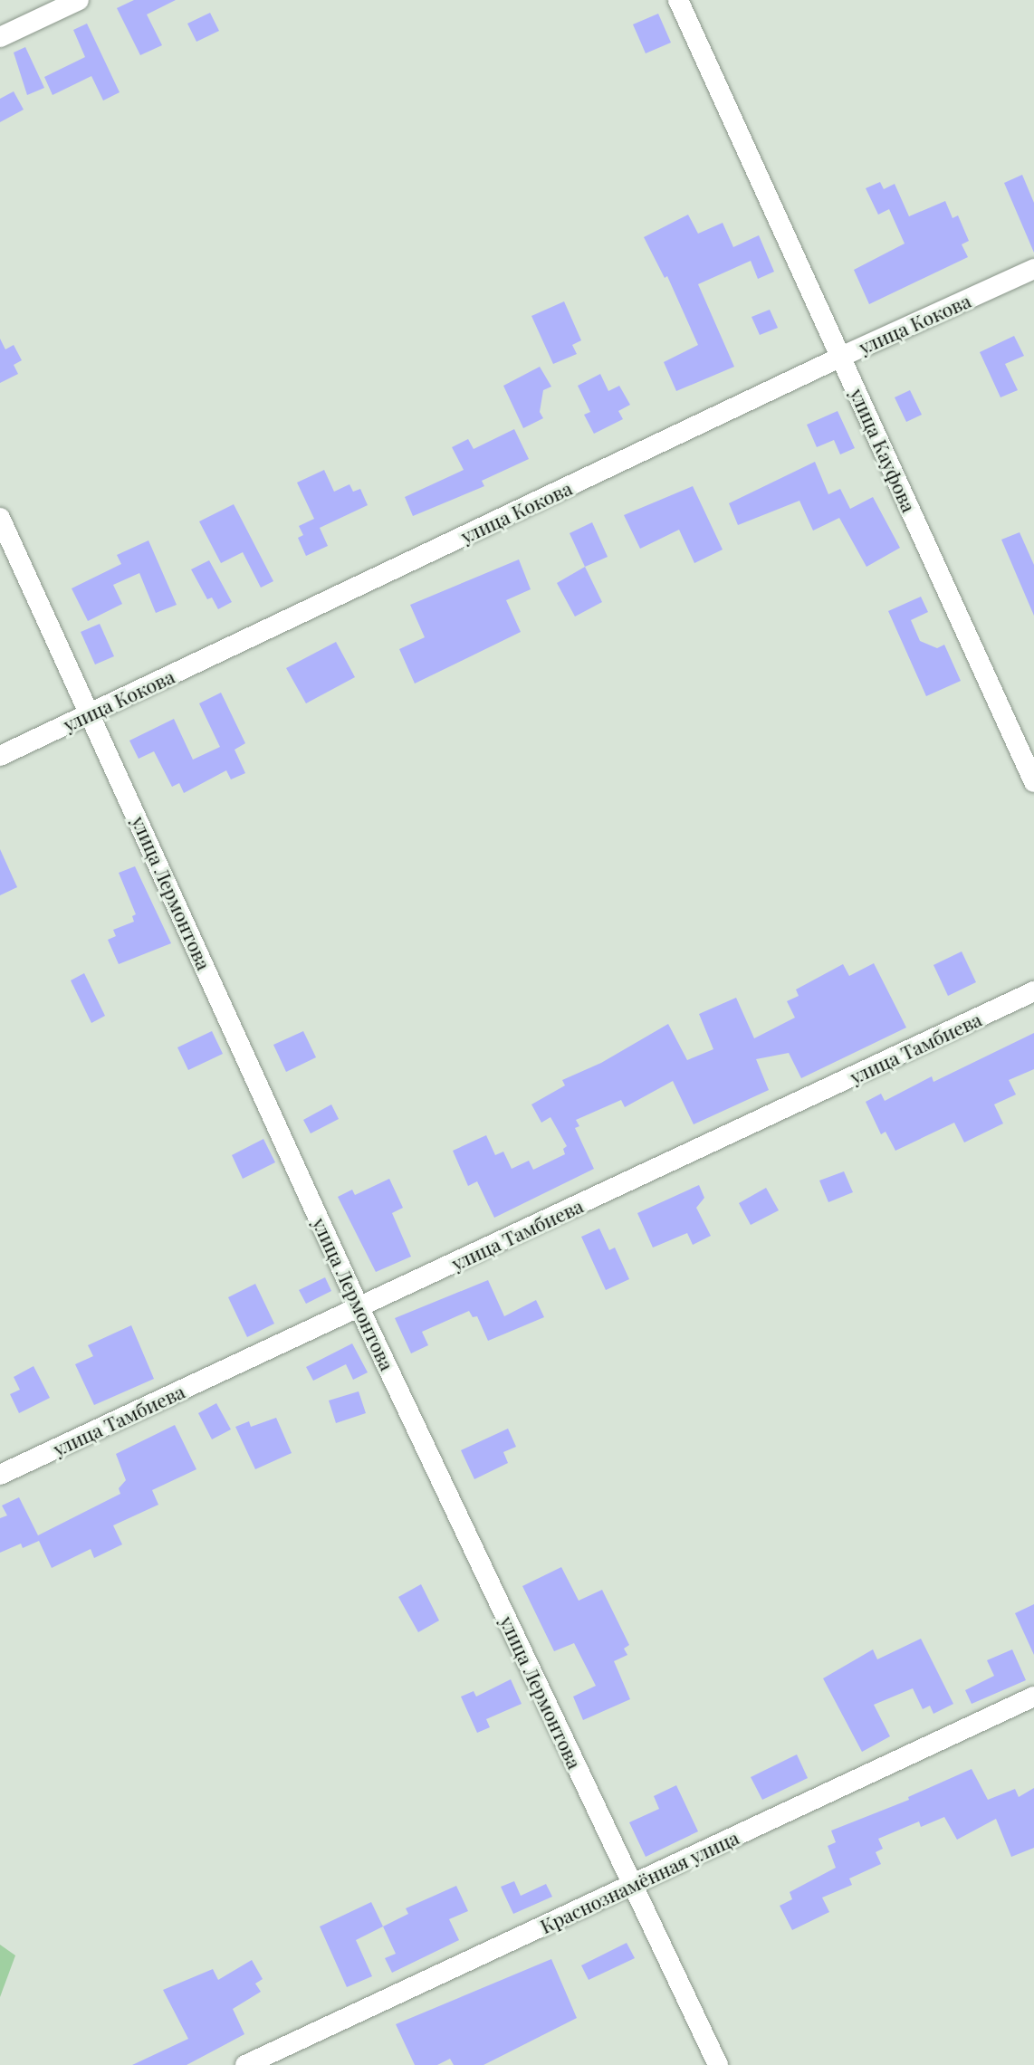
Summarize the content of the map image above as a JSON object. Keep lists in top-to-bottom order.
{
  "streets": {
    "street": [
      "улица Кокова",
      "улица Кауфова",
      "улица Лермонтова",
      "улица Тамбиева",
      "Краснознамённая улица"
    ]
  },
  "crossings": [
    ["улица Кокова", "улица Кауфова"],
    ["улица Кокова", "улица Лермонтова"],
    ["улица Лермонтова", "улица Тамбиева"],
    ["улица Лермонтова", "Краснознамённая улица"]
  ]
}
